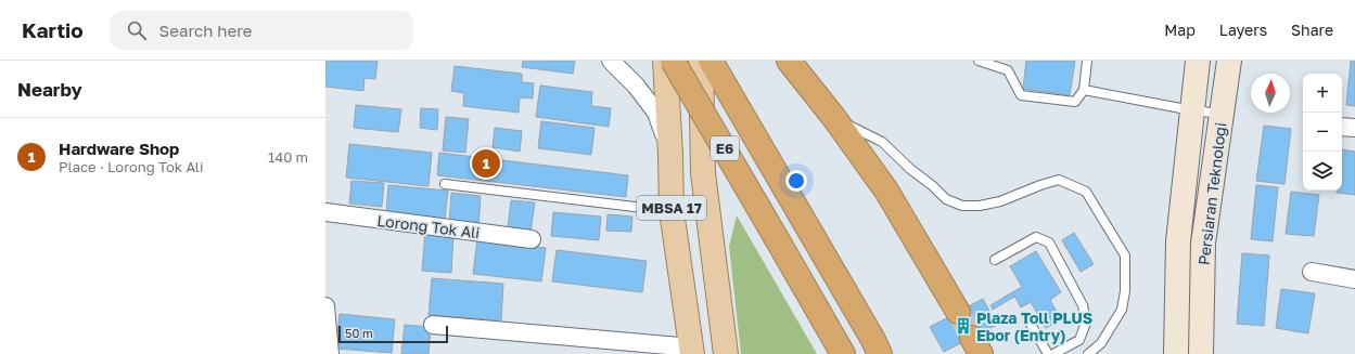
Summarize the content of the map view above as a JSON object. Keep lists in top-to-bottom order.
{
  "streets": {
    "highway": ["E6"],
    "main road": ["Persiaran Teknologi", "MBSA 17"],
    "street": ["Lorong Tok Ali"]
  },
  "places": {
    "building": ["Plaza Toll PLUS Ebor (Entry)"]
  },
  "scale_bar": "50 m",
  "north": "top",
  "page": {
    "header": "Kartio",
    "search": "Search here",
    "nav": ["Map", "Layers", "Share"],
    "heading": "Nearby",
    "map_buttons": ["+", "−"],
    "list": [
      {
        "mark": "1",
        "name": "Hardware Shop",
        "note": "Place · Lorong Tok Ali",
        "value": "140 m"
      }
    ],
    "pins": "1",
    "scale": "50 m"
  }
}
